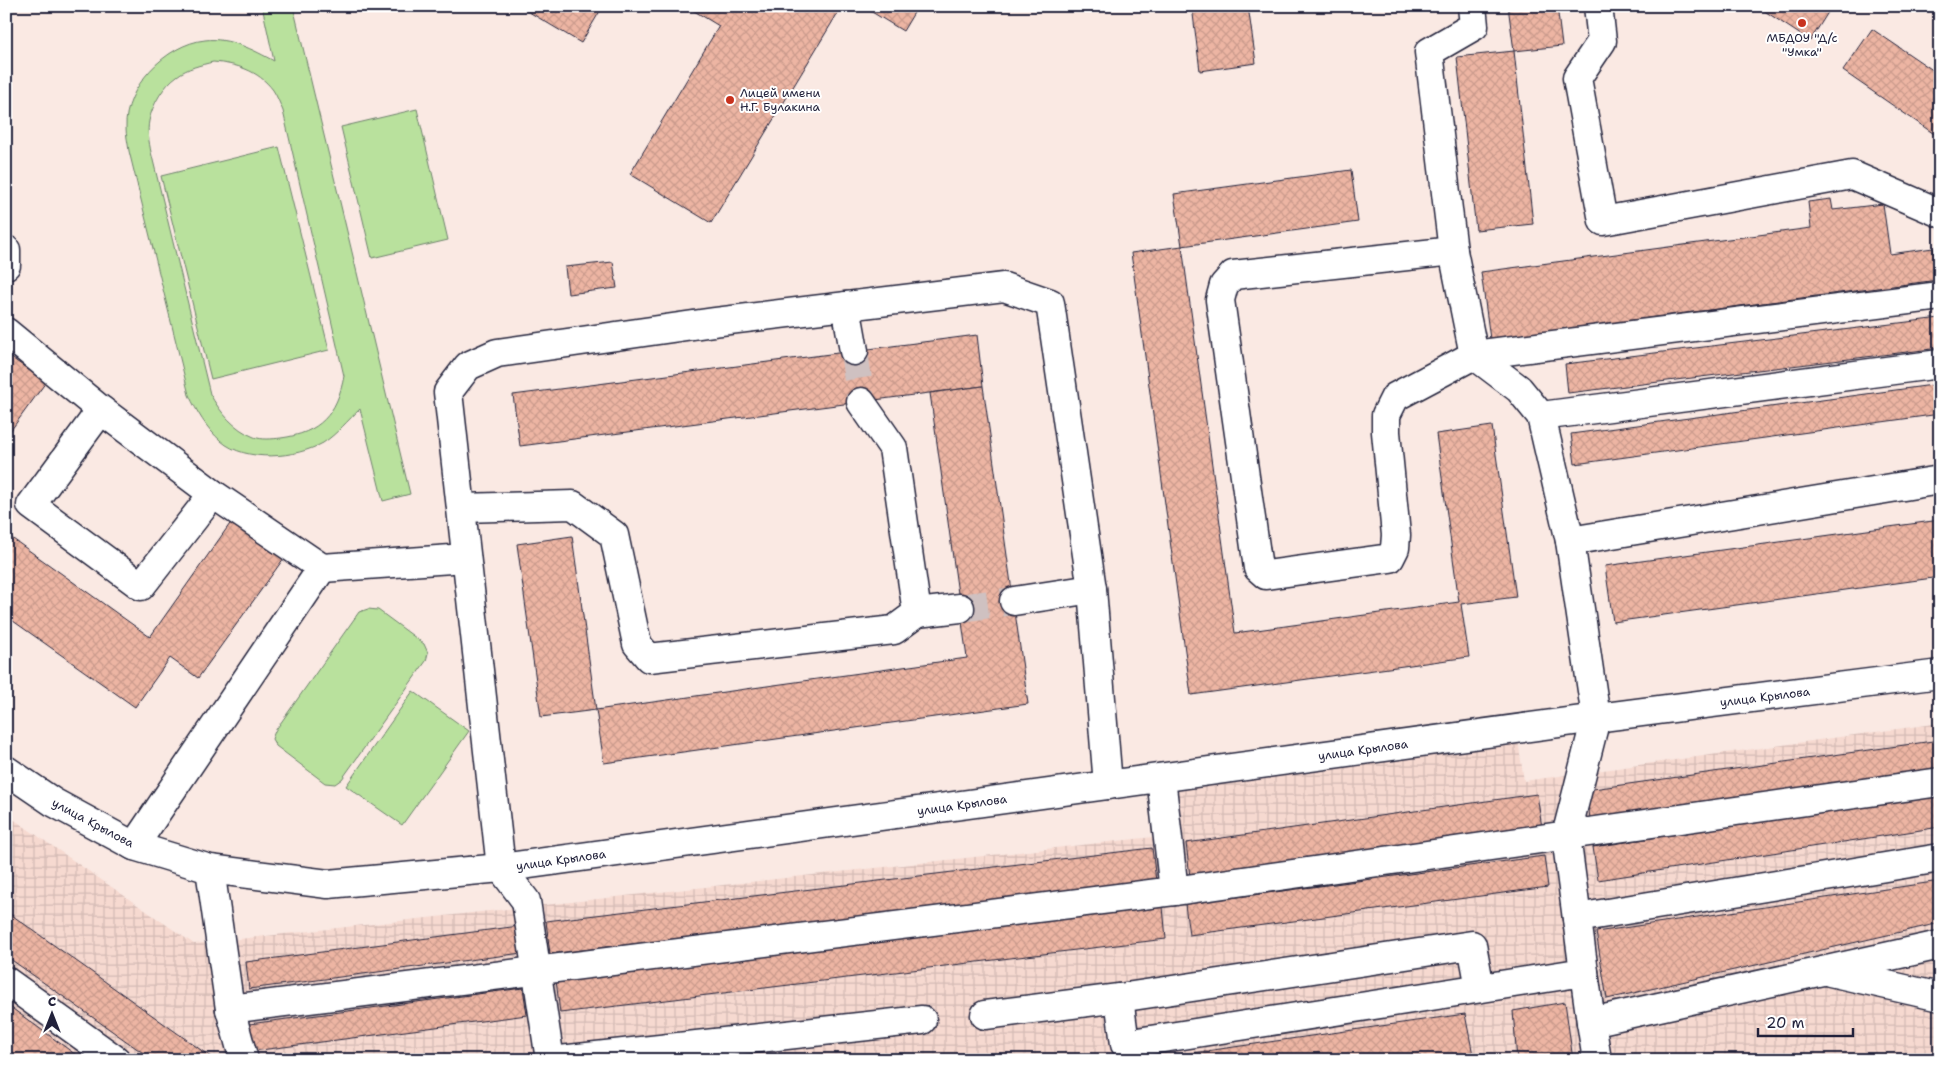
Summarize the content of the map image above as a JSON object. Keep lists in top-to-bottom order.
{
  "streets": {
    "street": ["улица Крылова"]
  },
  "places": ["МБДОУ \"Д/с \"Умка\"", "Лицей имени Н.Г. Булакина"],
  "scale_bar": "20 m",
  "north": "top"
}
